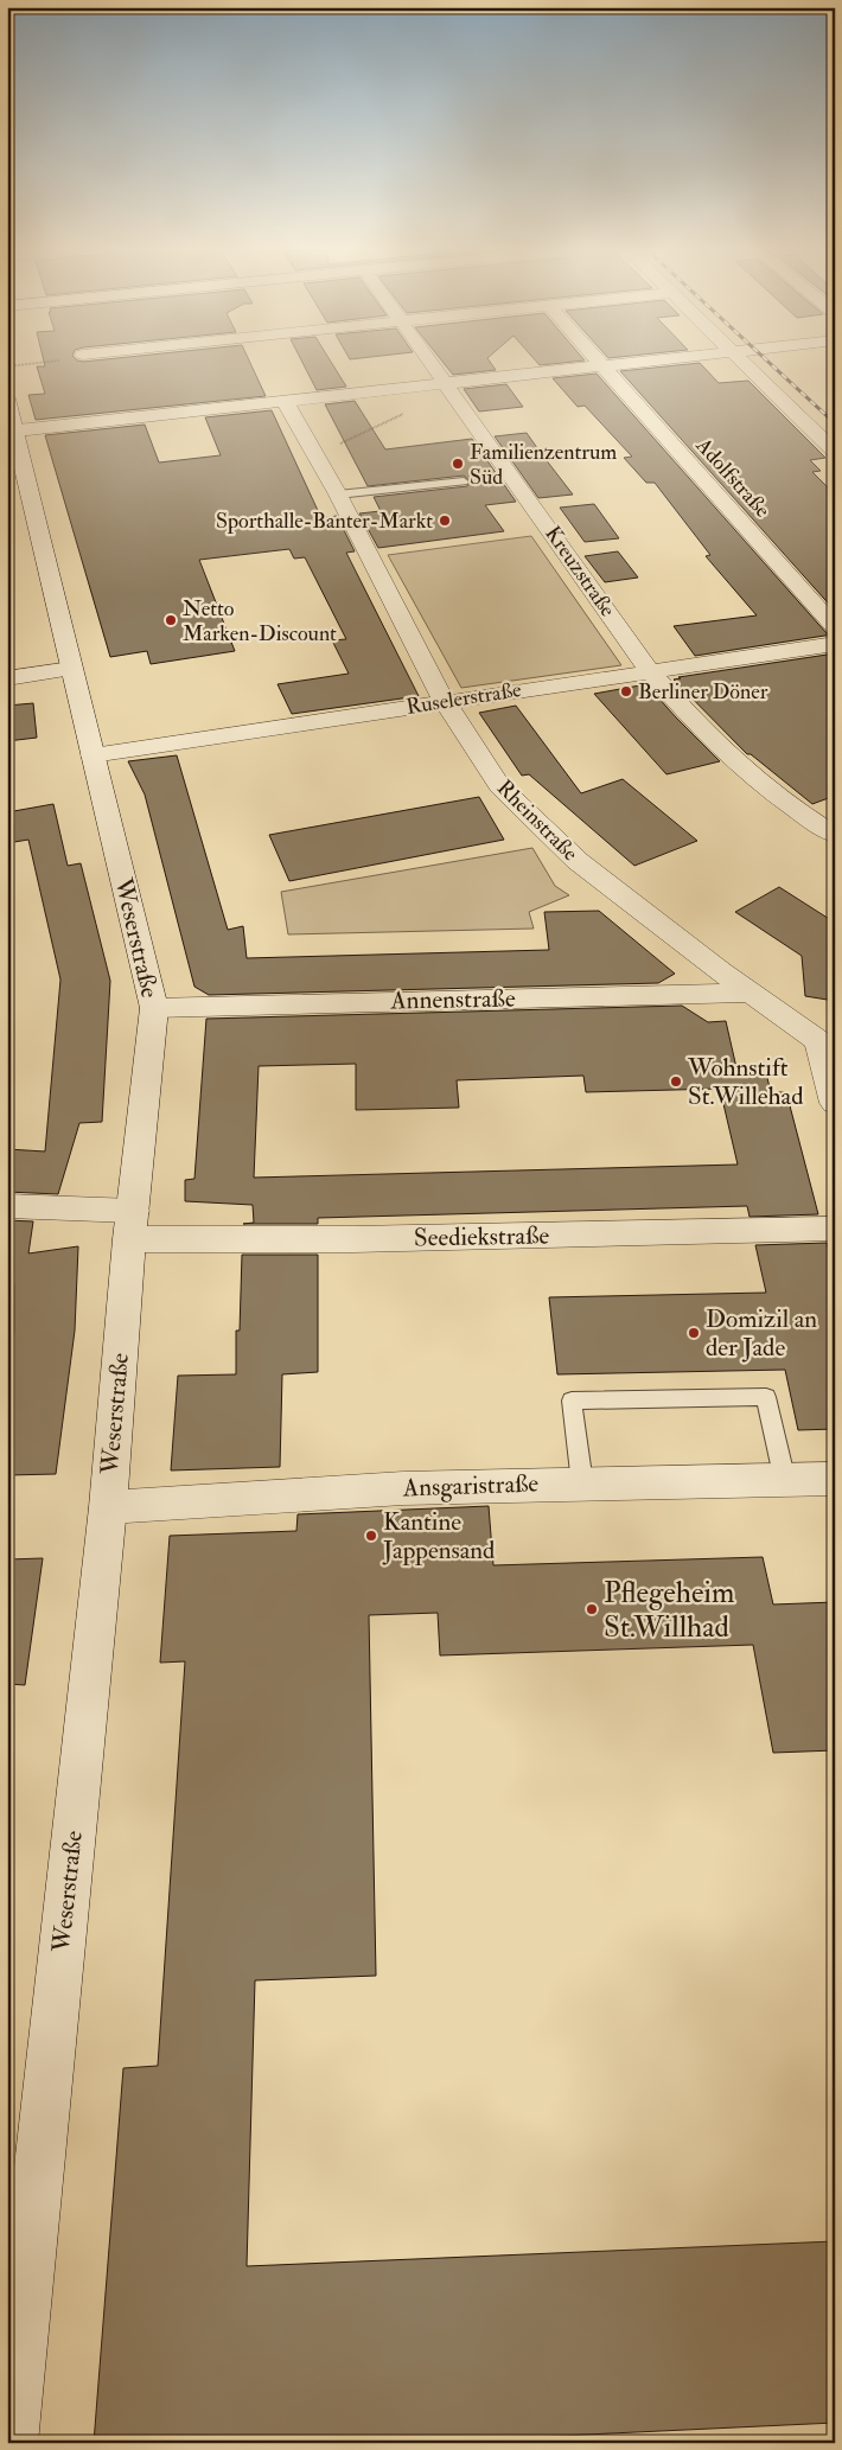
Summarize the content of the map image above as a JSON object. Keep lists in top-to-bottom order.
{
  "streets": {
    "street": [
      "Adolfstraße",
      "Kreuzstraße",
      "Ruselerstraße",
      "Rheinstraße",
      "Weserstraße",
      "Annenstraße",
      "Seediekstraße",
      "Ansgaristraße"
    ]
  },
  "crossings": [
    ["Kreuzstraße", "Ruselerstraße"],
    ["Ruselerstraße", "Rheinstraße"],
    ["Ruselerstraße", "Weserstraße"],
    ["Rheinstraße", "Annenstraße"],
    ["Weserstraße", "Annenstraße"],
    ["Weserstraße", "Seediekstraße"],
    ["Weserstraße", "Ansgaristraße"]
  ],
  "places": [
    "Familienzentrum Süd",
    "Sporthalle-Banter-Markt",
    "Netto Marken-Discount",
    "Berliner Döner",
    "Wohnstift St.Willehad",
    "Domizil an der Jade",
    "Kantine Jappensand",
    "Pflegeheim St.Willhad"
  ]
}
